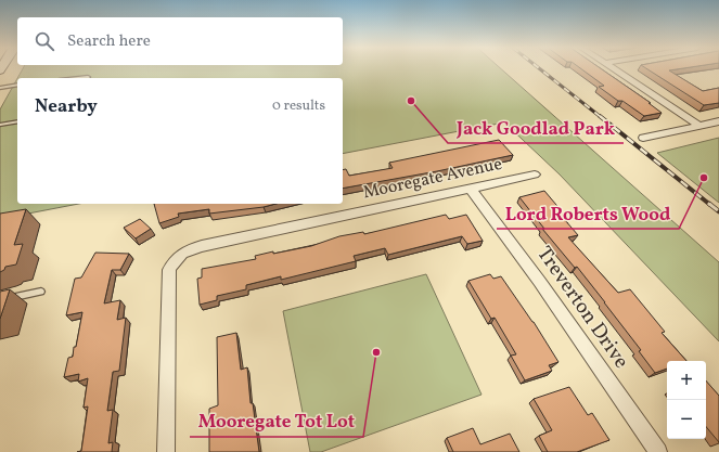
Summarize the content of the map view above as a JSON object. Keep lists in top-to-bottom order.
{
  "streets": {
    "street": ["Mooregate Avenue", "Treverton Drive"]
  },
  "crossings": [
    ["Mooregate Avenue", "Treverton Drive"]
  ],
  "places": ["Jack Goodlad Park", "Lord Roberts Wood", "Mooregate Tot Lot"],
  "page": {
    "search": "Search here",
    "heading": ["Nearby", "0 results"],
    "map_buttons": ["+", "−"]
  }
}
